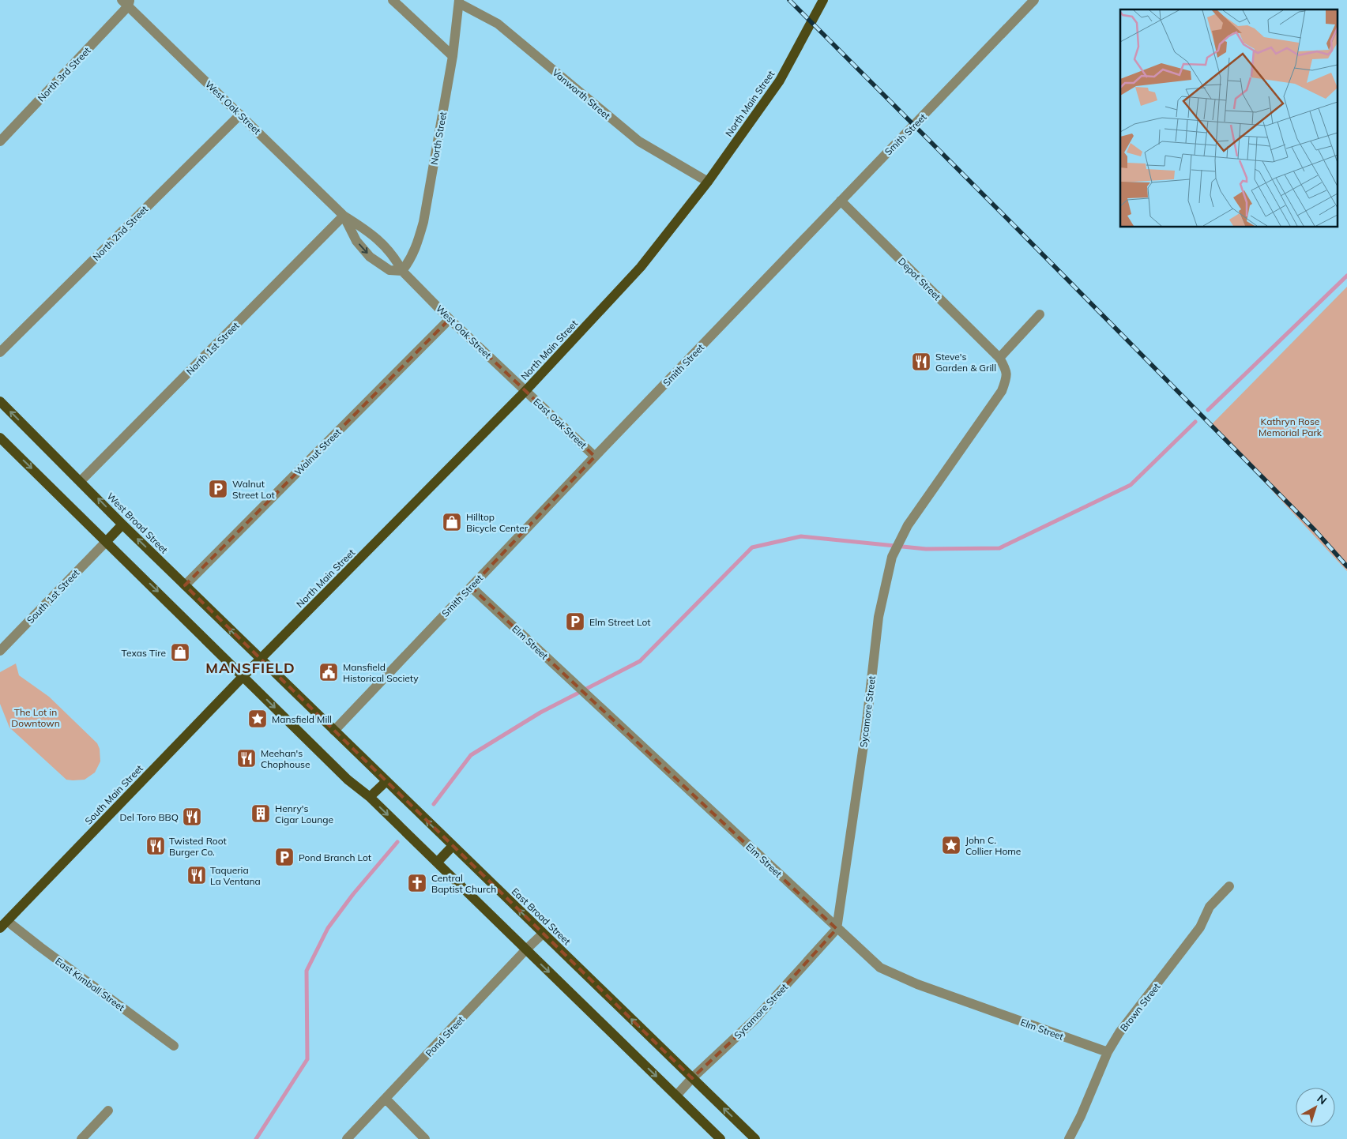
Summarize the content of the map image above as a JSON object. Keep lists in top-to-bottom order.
{
  "streets": {
    "main road": [
      "North Main Street",
      "West Broad Street",
      "South Main Street",
      "East Broad Street"
    ],
    "street": [
      "North 3rd Street",
      "Vanworth Street",
      "West Oak Street",
      "Smith Street",
      "North Street",
      "North 2nd Street",
      "Depot Street",
      "North 1st Street",
      "East Oak Street",
      "Walnut Street",
      "South 1st Street",
      "Elm Street",
      "Sycamore Street",
      "East Kimball Street",
      "Brown Street",
      "Pond Street"
    ]
  },
  "crossings": [
    ["North 3rd Street", "West Oak Street"],
    ["Vanworth Street", "North Main Street"],
    ["Vanworth Street", "North Street"],
    ["North Main Street", "West Oak Street"],
    ["North Main Street", "East Oak Street"],
    ["North Main Street", "West Broad Street"],
    ["North Main Street", "South Main Street"],
    ["North Main Street", "East Broad Street"],
    ["West Oak Street", "North Street"],
    ["West Oak Street", "North 2nd Street"],
    ["West Oak Street", "North 1st Street"],
    ["West Oak Street", "East Oak Street"],
    ["West Oak Street", "Walnut Street"],
    ["Smith Street", "Depot Street"],
    ["Smith Street", "East Oak Street"],
    ["Smith Street", "Elm Street"],
    ["Smith Street", "East Broad Street"],
    ["Depot Street", "Sycamore Street"],
    ["North 1st Street", "West Broad Street"],
    ["Walnut Street", "West Broad Street"],
    ["West Broad Street", "East Broad Street"],
    ["Elm Street", "Sycamore Street"],
    ["Elm Street", "Brown Street"],
    ["Sycamore Street", "East Broad Street"],
    ["South Main Street", "East Kimball Street"],
    ["East Broad Street", "Pond Street"]
  ],
  "districts": ["MANSFIELD"],
  "parks": ["Kathryn Rose Memorial Park", "The Lot in Downtown"],
  "places": {
    "restaurant": [
      "Steve's Garden & Grill",
      "Meehan's Chophouse",
      "Del Toro BBQ",
      "Twisted Root Burger Co.",
      "Taqueria La Ventana"
    ],
    "parking": ["Walnut Street Lot", "Elm Street Lot", "Pond Branch Lot"],
    "shop": ["Hilltop Bicycle Center", "Texas Tire"],
    "public building": ["Mansfield Historical Society"],
    "place": ["Mansfield Mill", "John C. Collier Home"],
    "building": ["Henry's Cigar Lounge"],
    "church": ["Central Baptist Church"]
  },
  "north": "top right"
}
